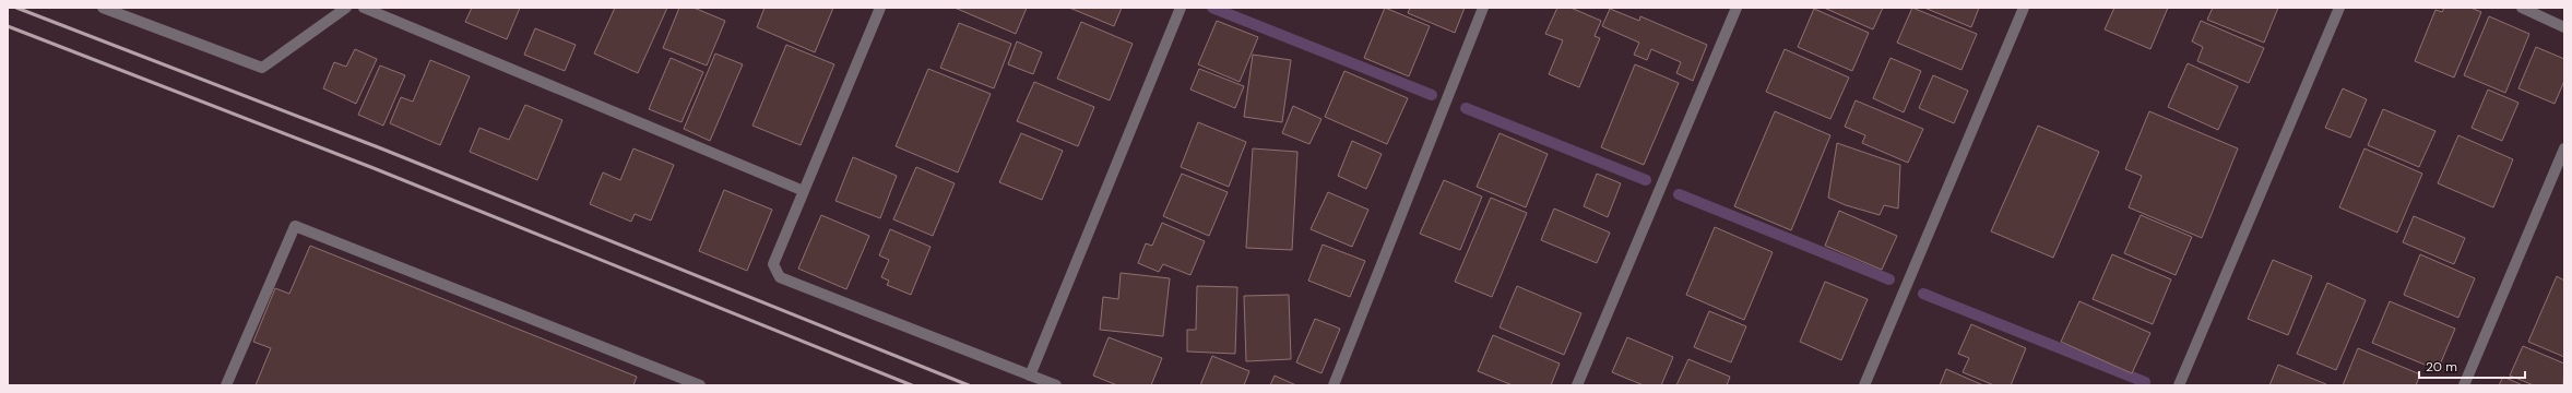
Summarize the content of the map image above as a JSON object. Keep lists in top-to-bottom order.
{
  "scale_bar": "20 m"
}
